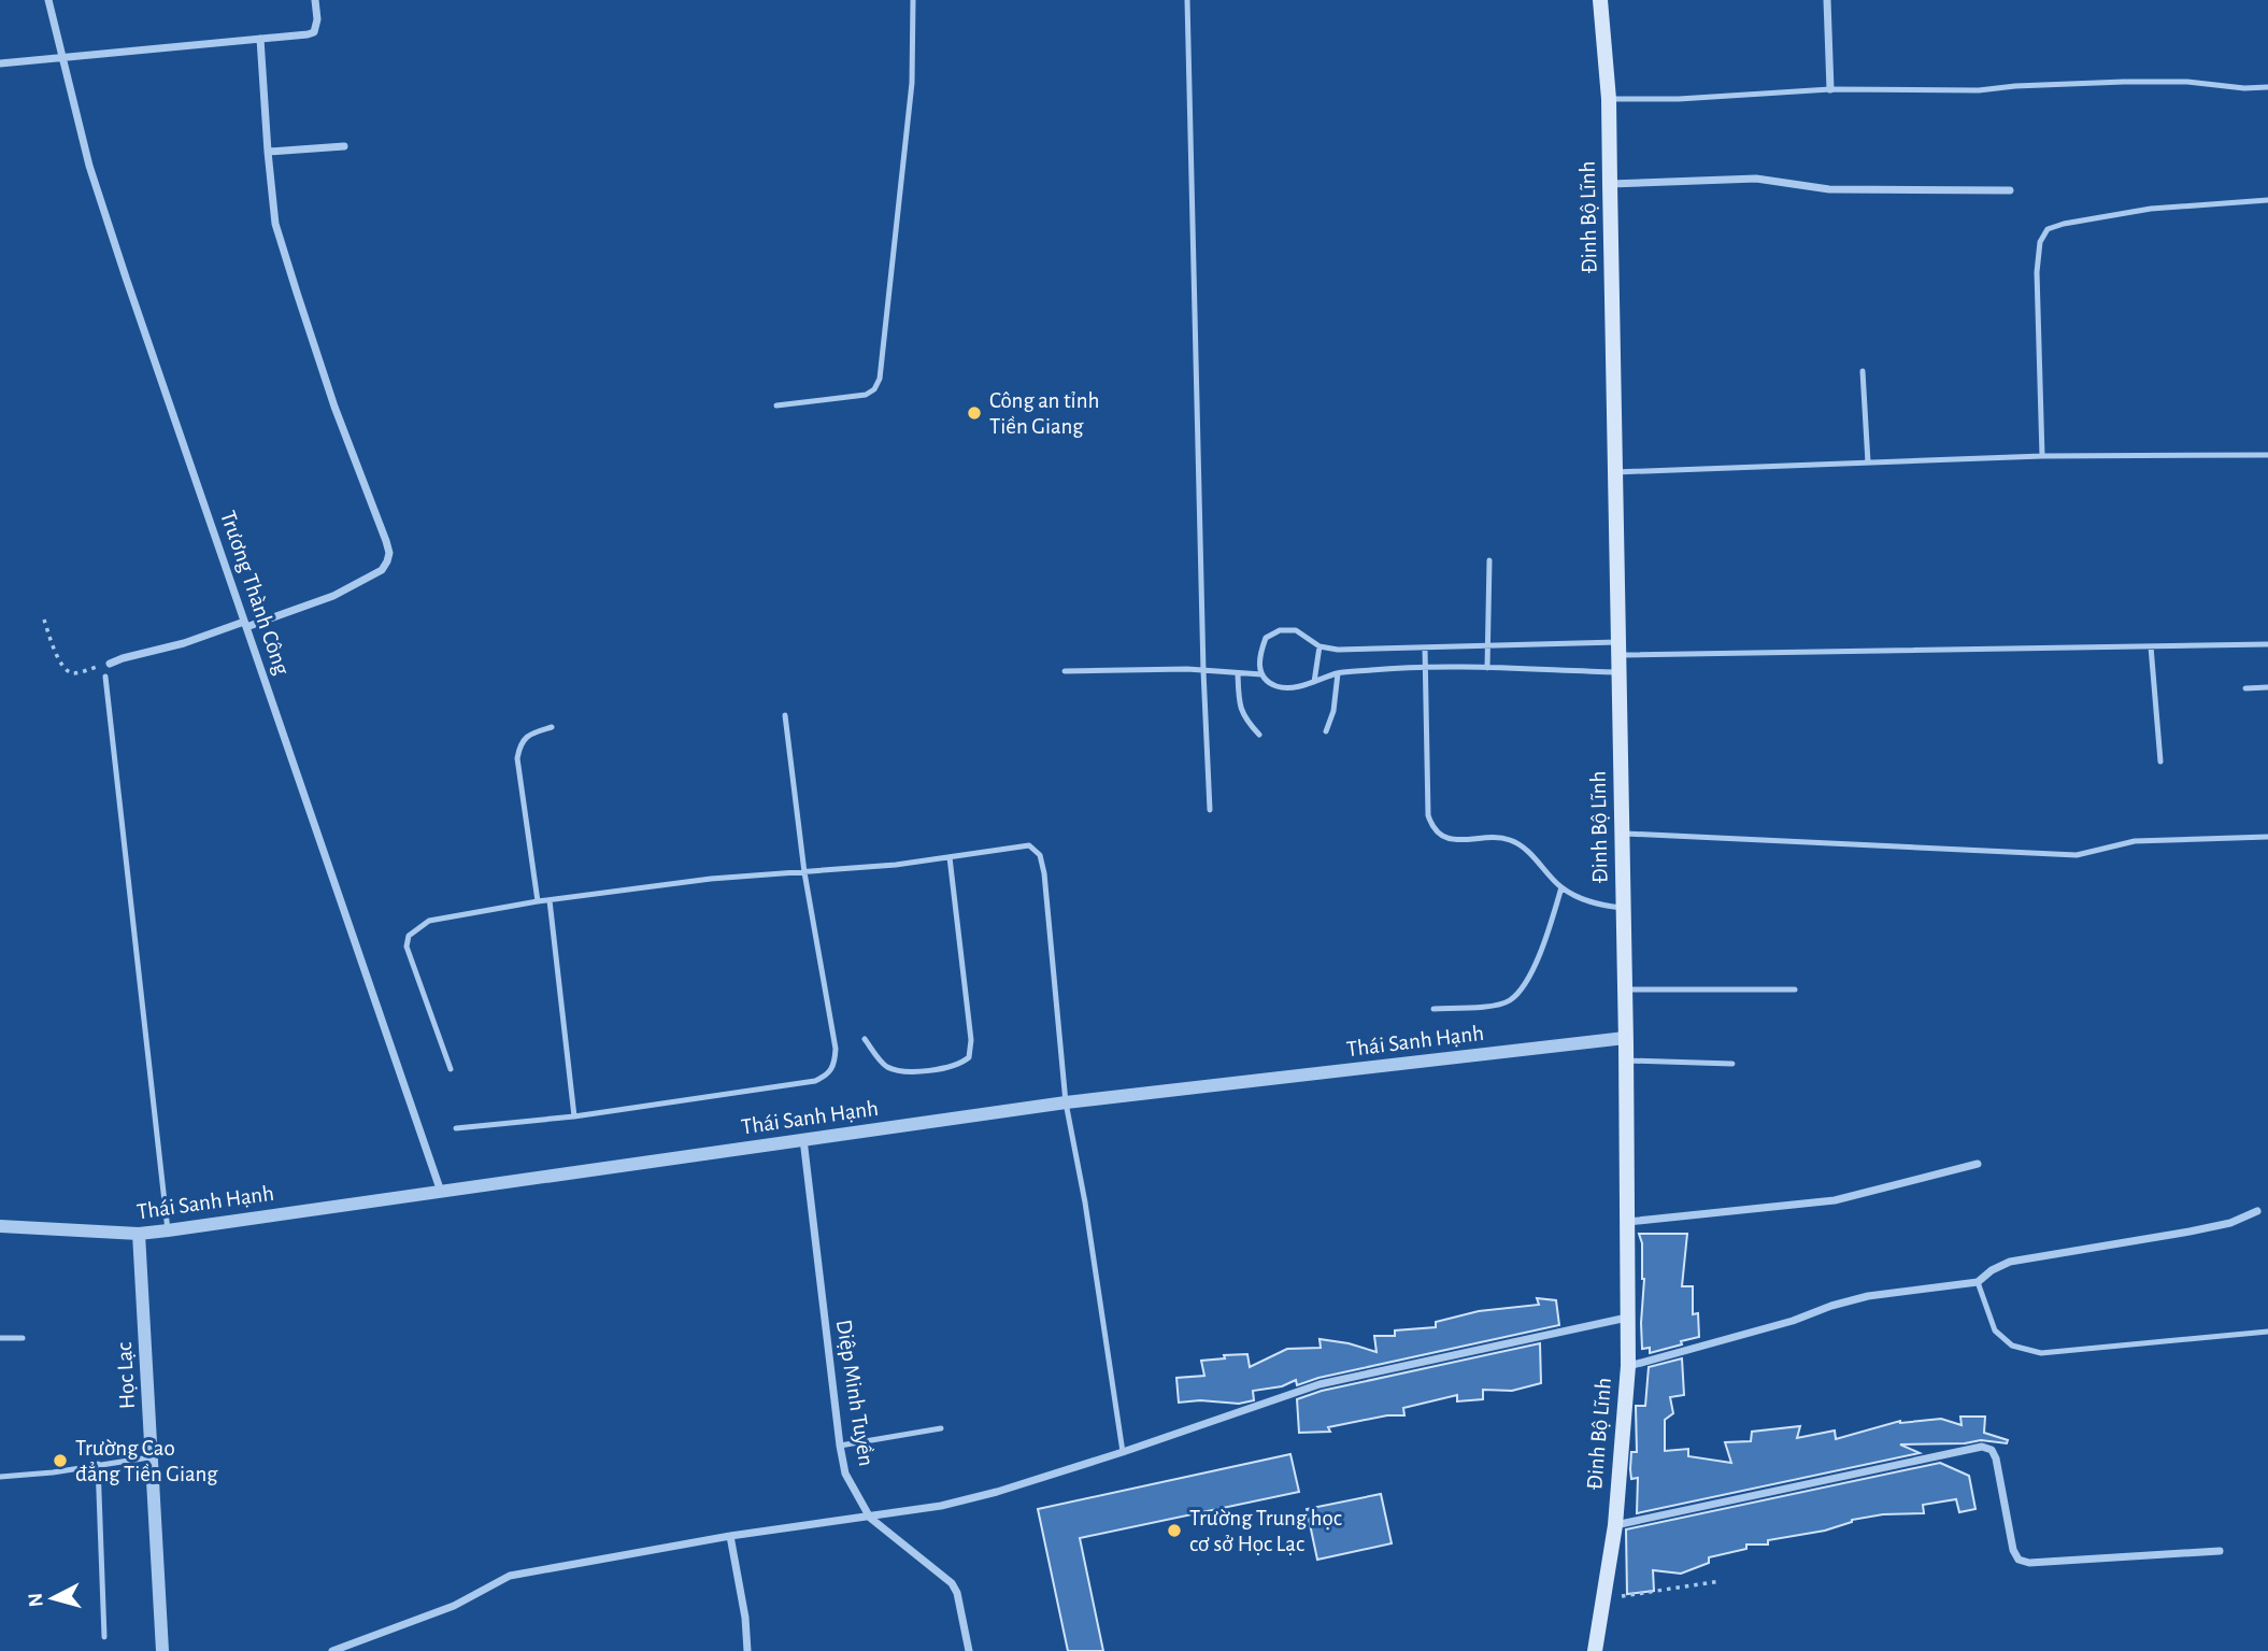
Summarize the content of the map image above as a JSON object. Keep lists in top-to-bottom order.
{
  "streets": {
    "main road": ["Đinh Bộ Lĩnh"],
    "street": [
      "Trương Thành Công",
      "Thái Sanh Hạnh",
      "Học Lạc",
      "Diệp Minh Tuyền"
    ]
  },
  "crossings": [
    ["Đinh Bộ Lĩnh", "Thái Sanh Hạnh"],
    ["Trương Thành Công", "Thái Sanh Hạnh"],
    ["Thái Sanh Hạnh", "Học Lạc"],
    ["Thái Sanh Hạnh", "Diệp Minh Tuyền"]
  ],
  "places": ["Công an tỉnh Tiền Giang", "Trường Cao đẳng Tiền Giang", "Trường Trung học cơ sở Học Lạc"],
  "north": "left"
}
